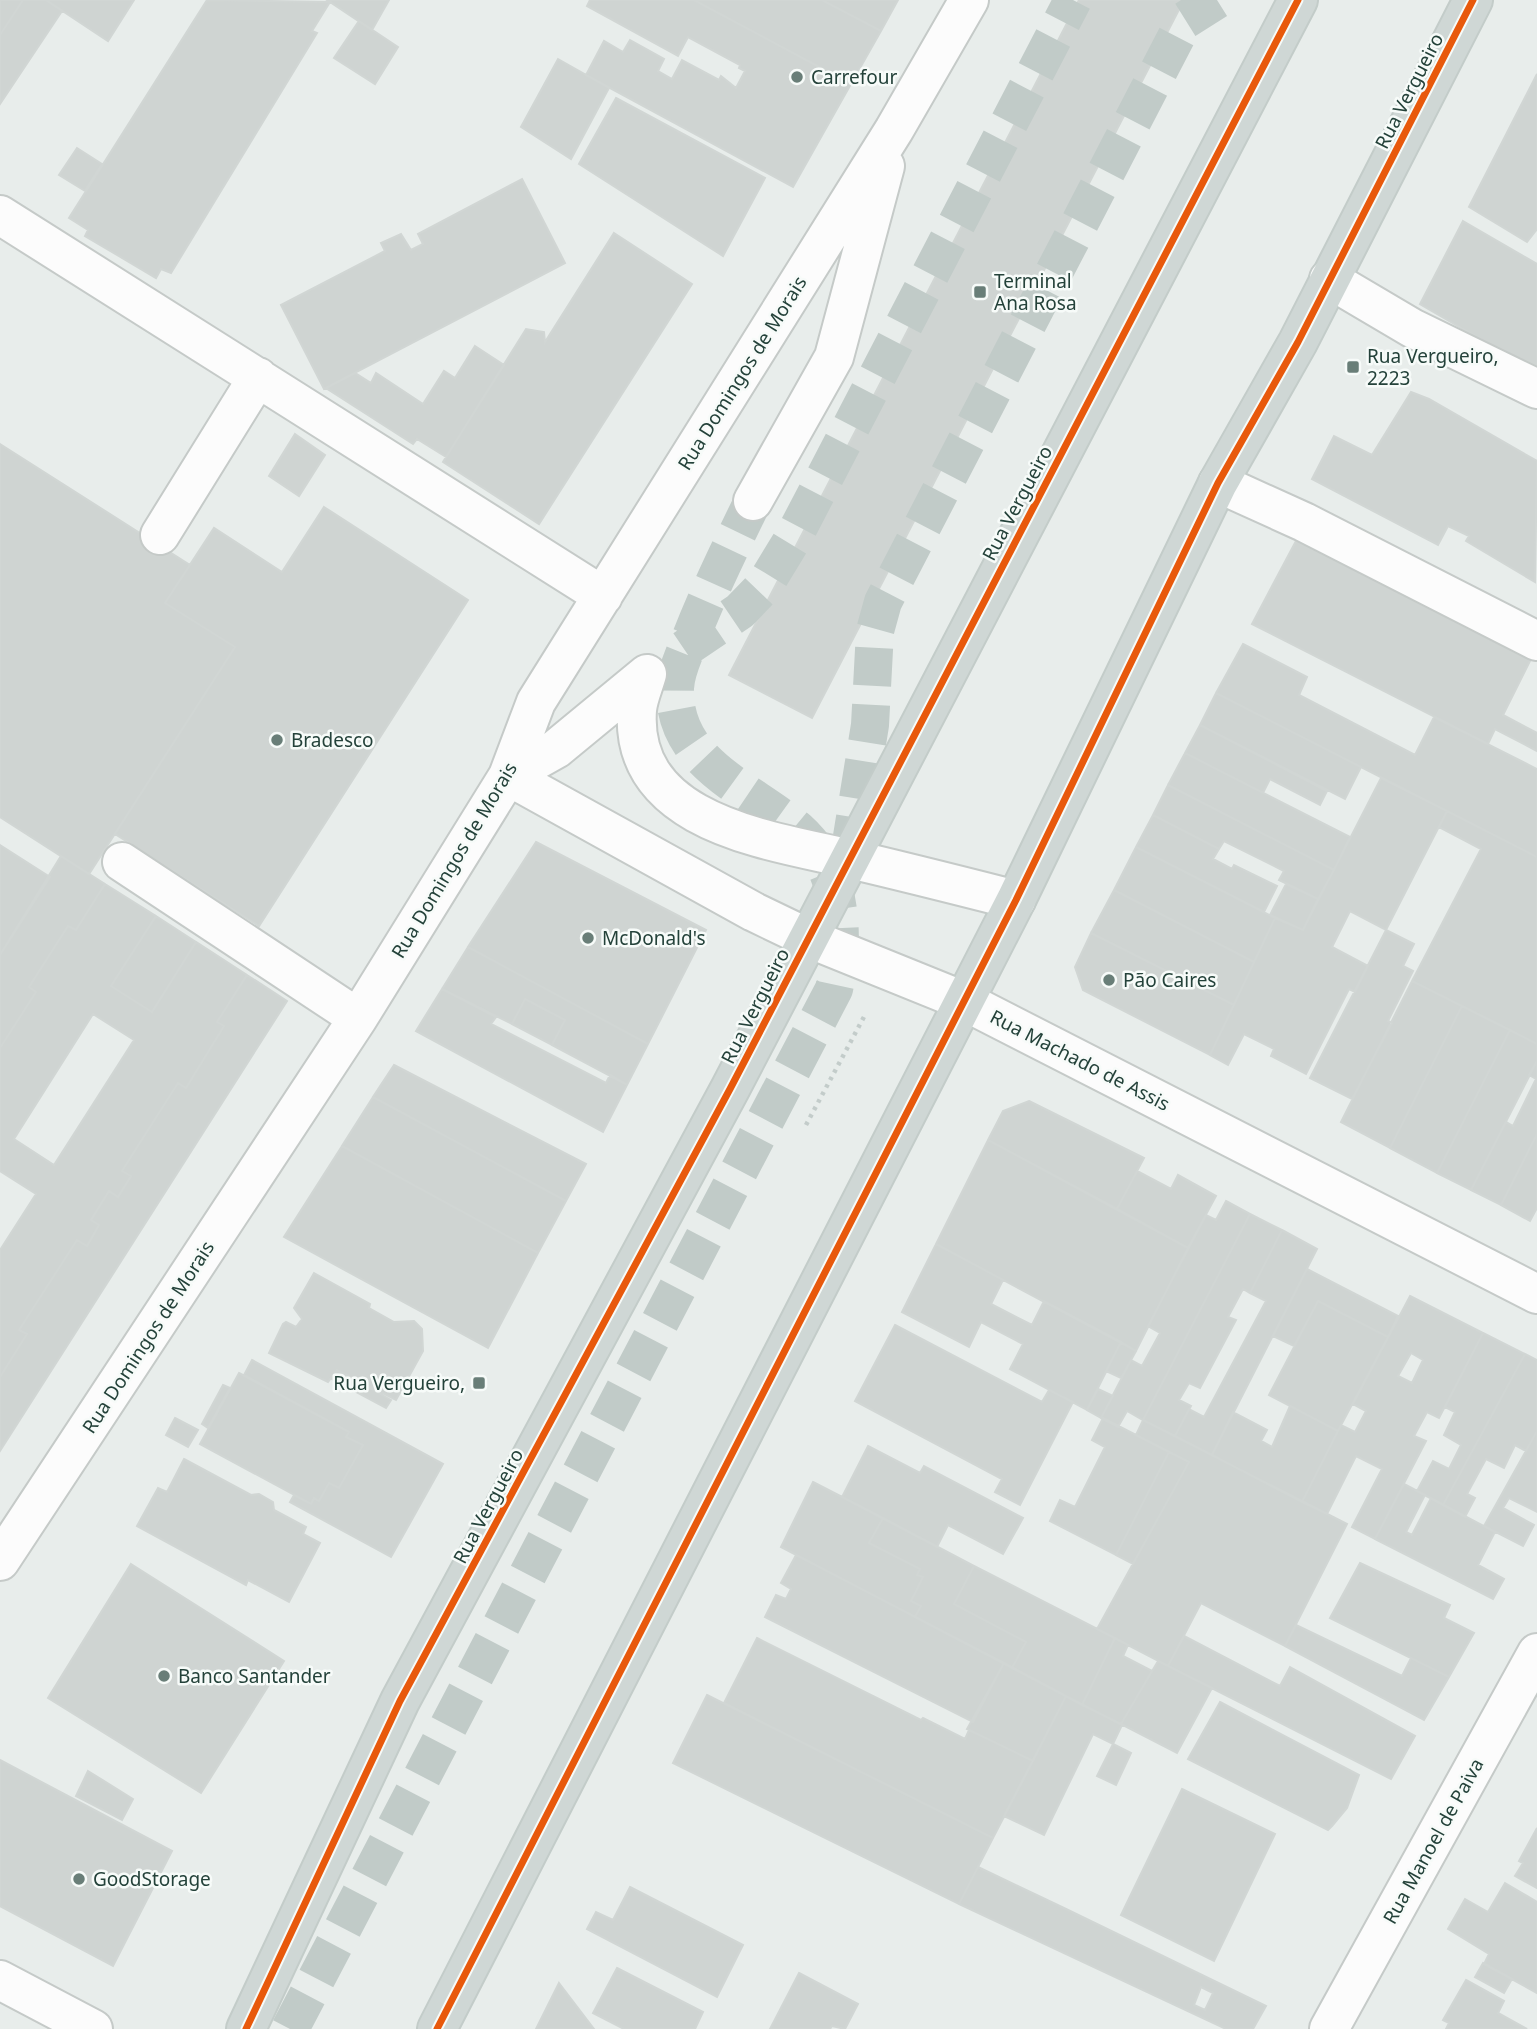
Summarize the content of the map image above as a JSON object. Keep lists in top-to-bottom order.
{
  "streets": {
    "main road": ["Rua Vergueiro"],
    "street": ["Rua Domingos de Morais", "Rua Machado de Assis", "Rua Manoel de Paiva"]
  },
  "crossings": [
    ["Rua Vergueiro", "Rua Machado de Assis"],
    ["Rua Domingos de Morais", "Rua Machado de Assis"]
  ],
  "places": {
    "other": [
      "Carrefour",
      "Bradesco",
      "McDonald's",
      "Pão Caires",
      "Banco Santander",
      "GoodStorage"
    ],
    "transit": ["Terminal Ana Rosa", "Rua Vergueiro, 2223", "Rua Vergueiro,"]
  }
}
